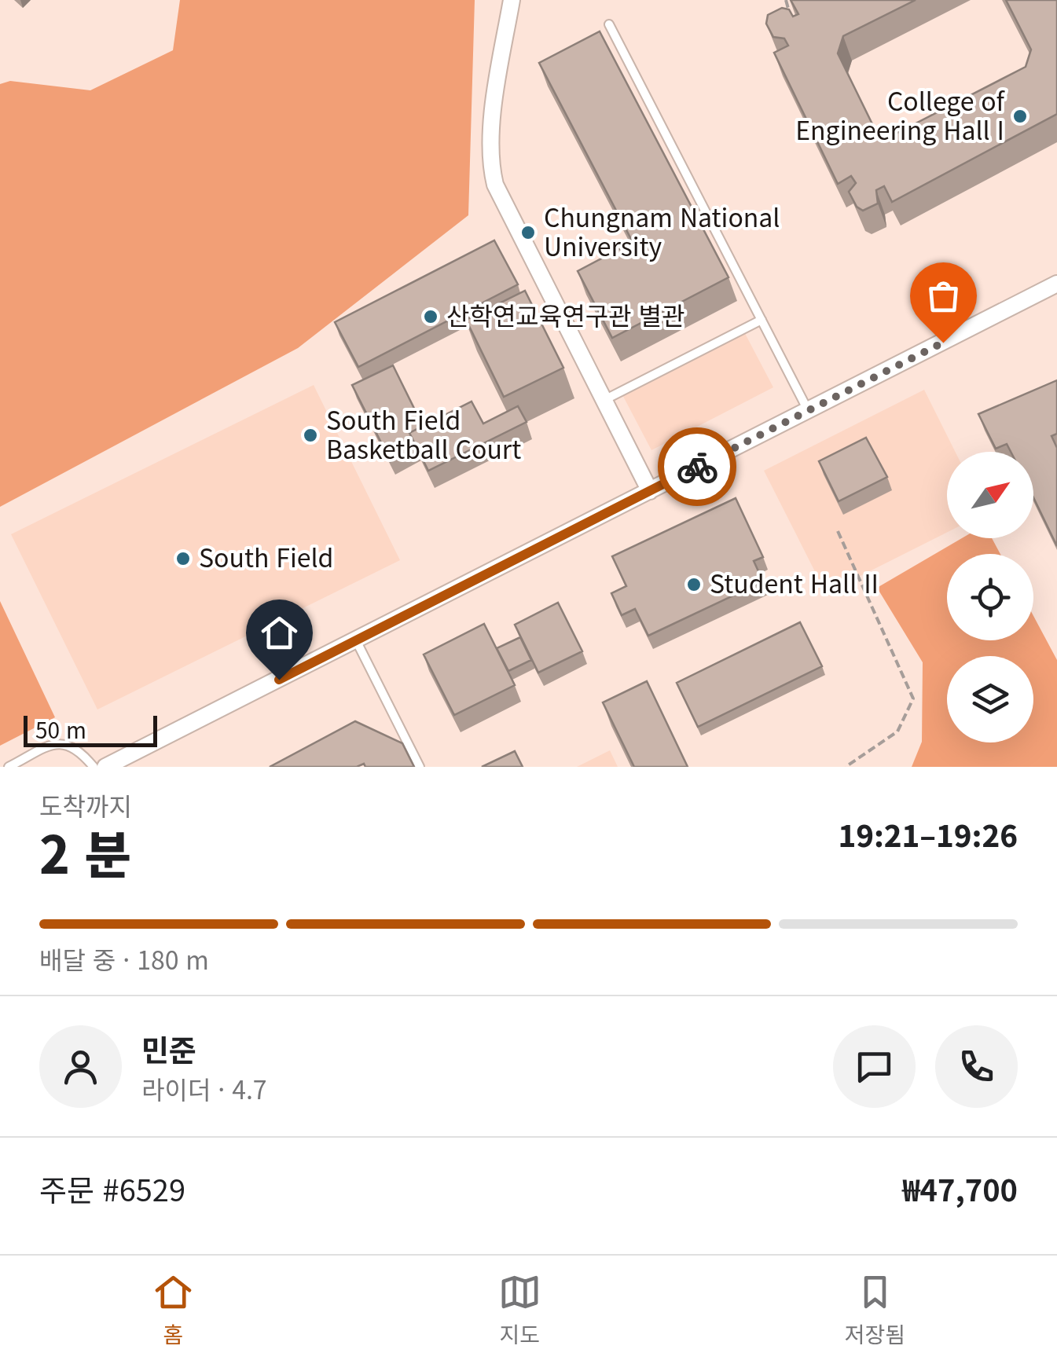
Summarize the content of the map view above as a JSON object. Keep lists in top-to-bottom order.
{
  "places": [
    "College of Engineering Hall I",
    "Chungnam National University",
    "산학연교육연구관 별관",
    "South Field Basketball Court",
    "South Field",
    "Student Hall II"
  ],
  "scale_bar": "50 m",
  "north": "top right",
  "page": {
    "scale": "50 m",
    "heading": ["2 분", "도착까지", "19:21–19:26"],
    "panel": [
      "민준",
      "라이더 · 4.7",
      "주문 #6529",
      "₩47,700"
    ],
    "bar": "배달 중 · 180 m",
    "tabs": ["홈", "지도", "저장됨"]
  }
}
